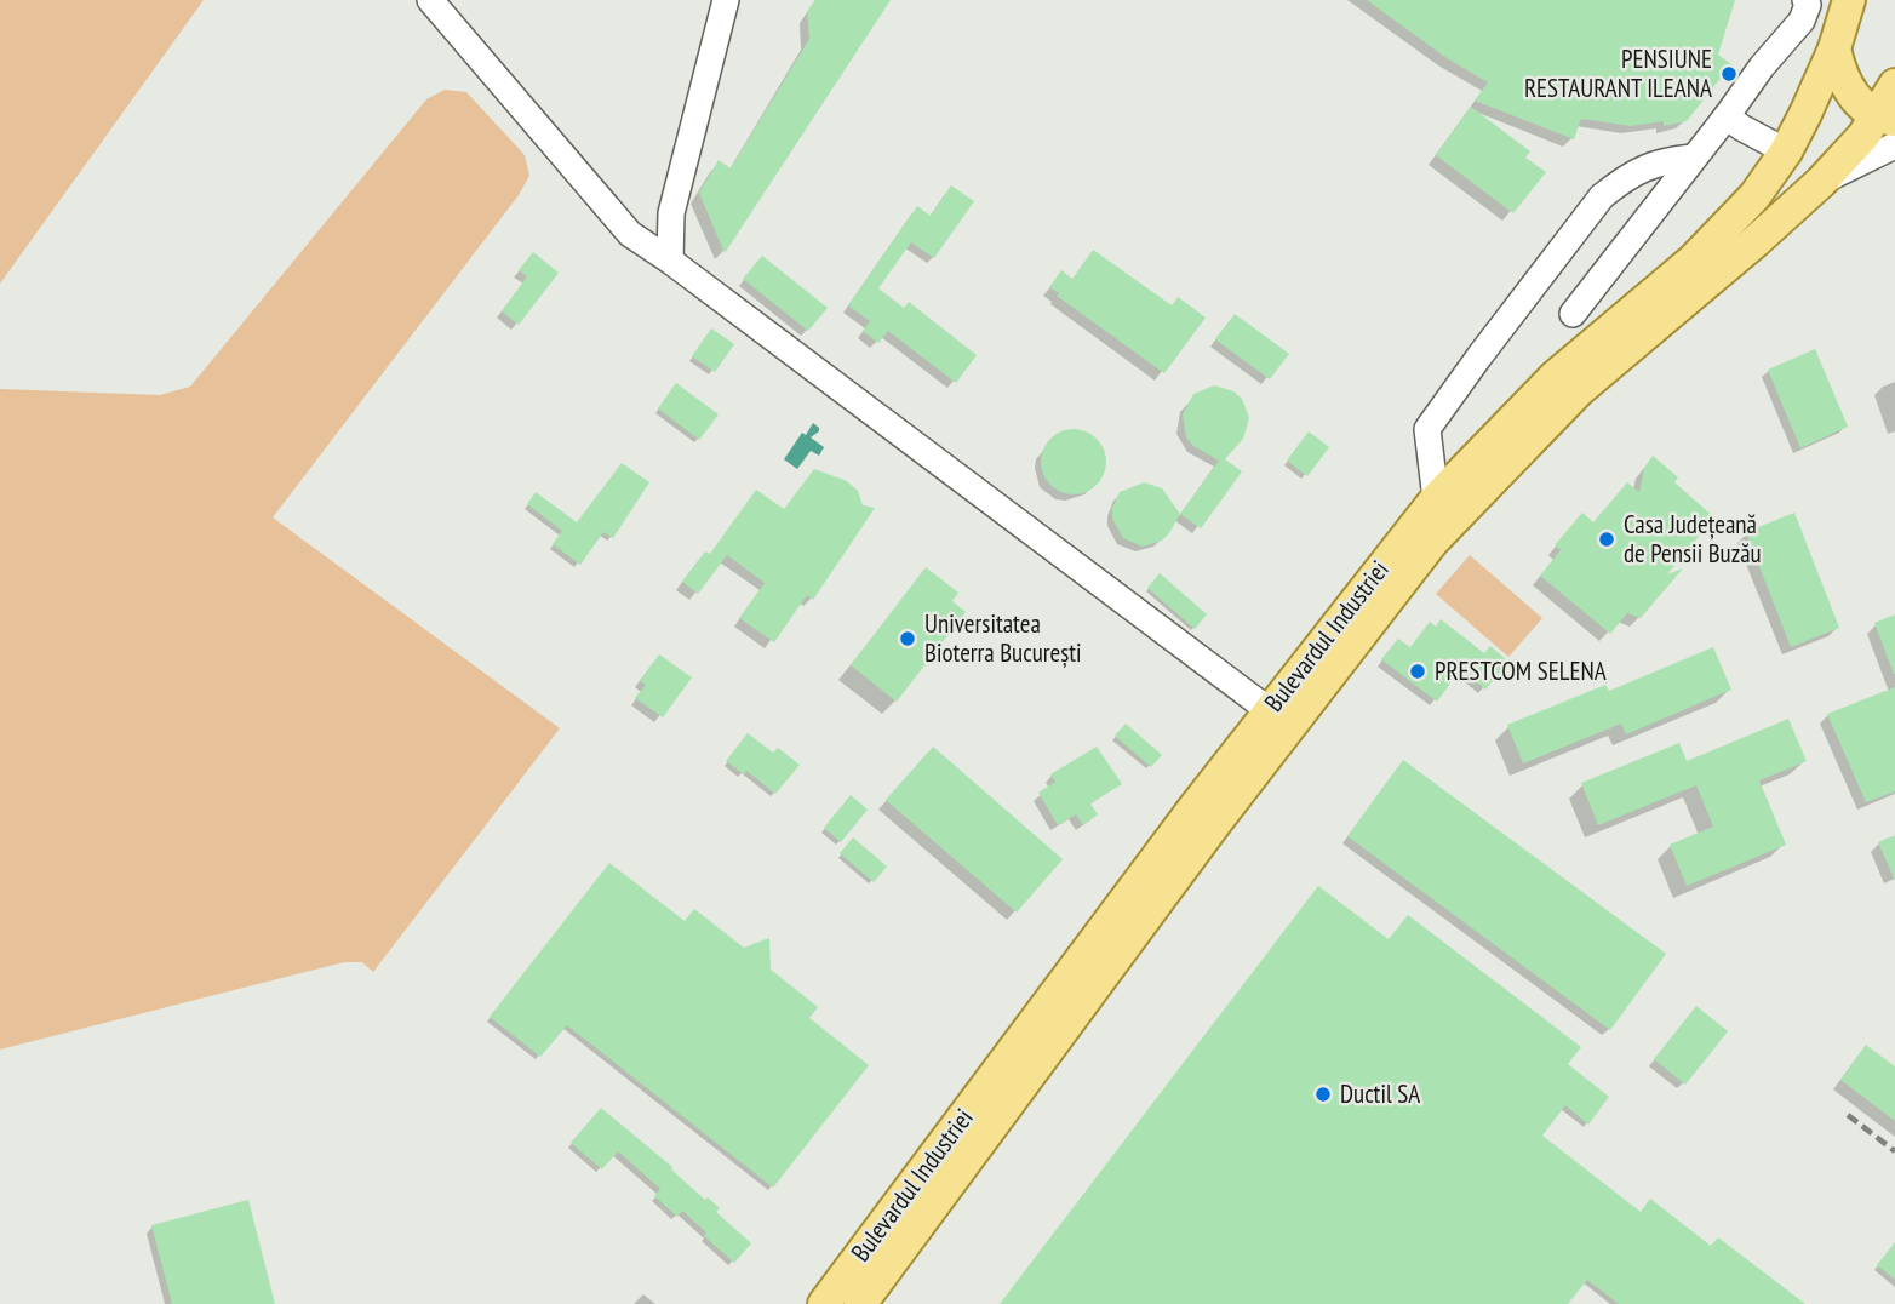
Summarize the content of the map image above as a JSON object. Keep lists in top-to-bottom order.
{
  "streets": {
    "main road": ["Bulevardul Industriei"]
  },
  "places": [
    "PENSIUNE RESTAURANT ILEANA",
    "Casa Județeană de Pensii Buzău",
    "Universitatea Bioterra București",
    "PRESTCOM SELENA",
    "Ductil SA"
  ]
}
